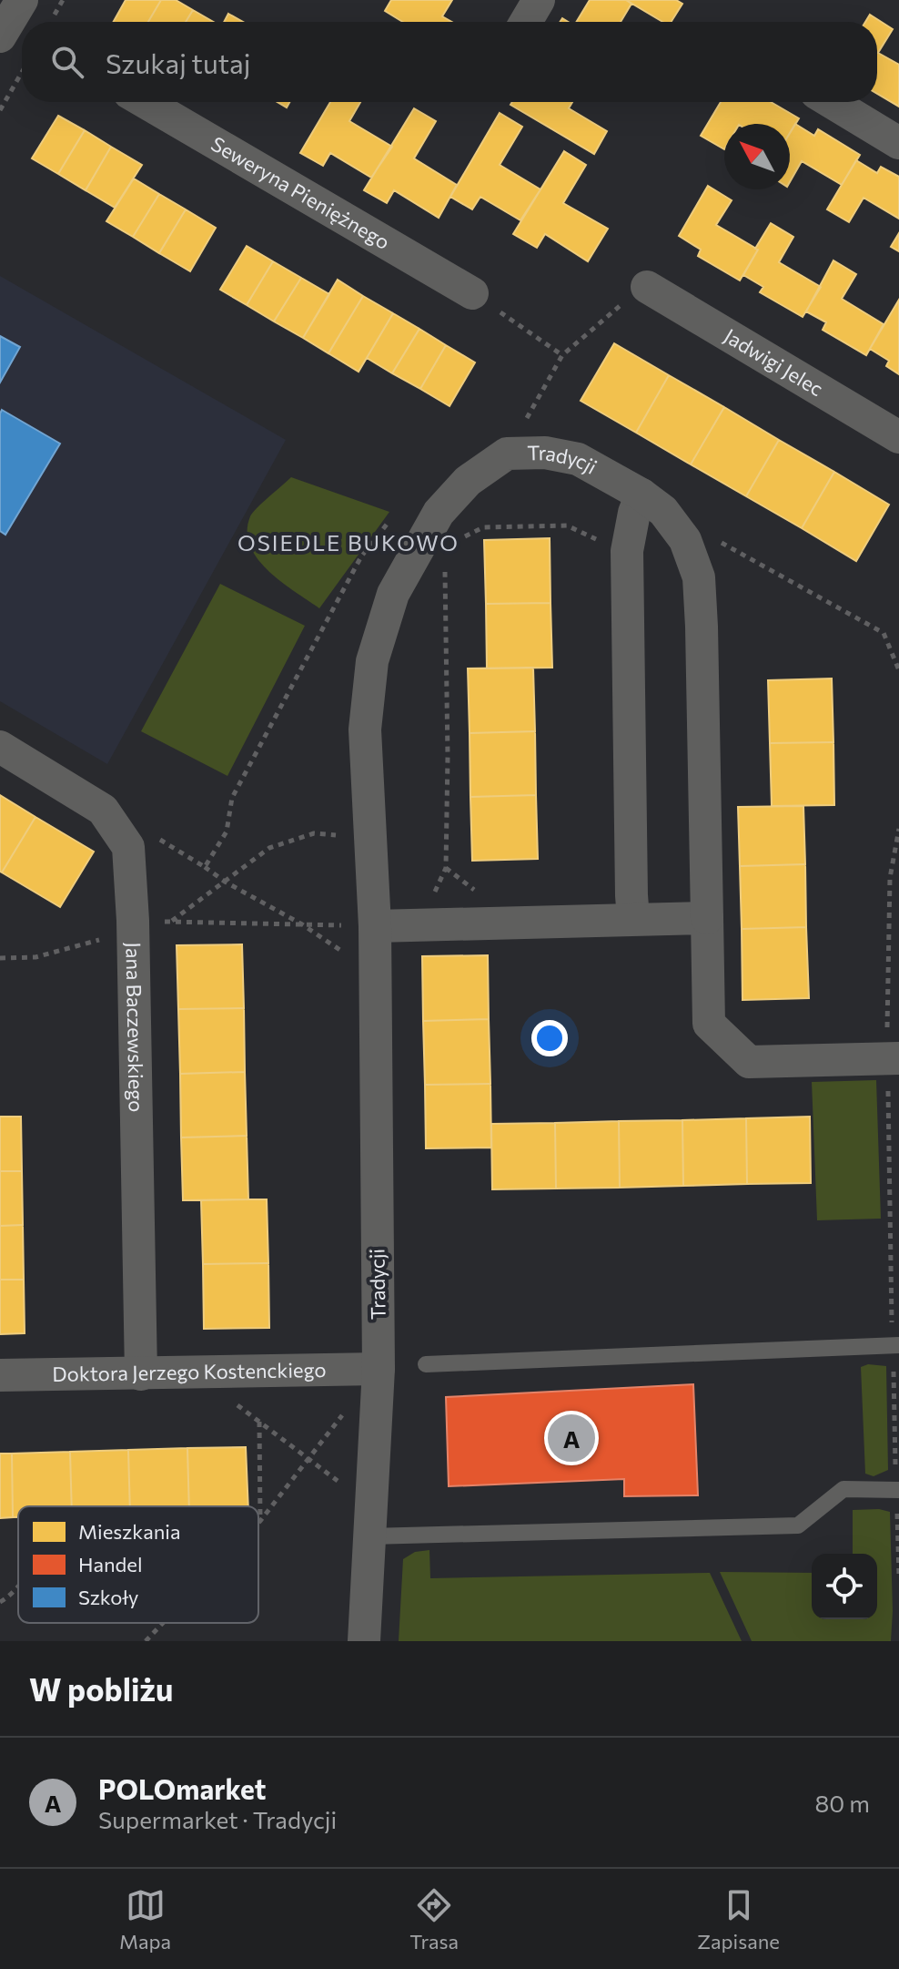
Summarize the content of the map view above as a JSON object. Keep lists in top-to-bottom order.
{
  "streets": {
    "street": [
      "Seweryna Pieniężnego",
      "Jadwigi Jelec",
      "Tradycji",
      "Jana Baczewskiego",
      "Doktora Jerzego Kostenckiego"
    ]
  },
  "crossings": [
    ["Tradycji", "Doktora Jerzego Kostenckiego"],
    ["Jana Baczewskiego", "Doktora Jerzego Kostenckiego"]
  ],
  "districts": ["OSIEDLE BUKOWO"],
  "legend": ["Mieszkania", "Handel", "Szkoły"],
  "north": "top left",
  "page": {
    "search": "Szukaj tutaj",
    "pins": "A",
    "heading": "W pobliżu",
    "list": [
      {
        "mark": "A",
        "name": "POLOmarket",
        "note": "Supermarket · Tradycji",
        "value": "80 m"
      }
    ],
    "nav": ["Mapa", "Trasa", "Zapisane"]
  }
}
